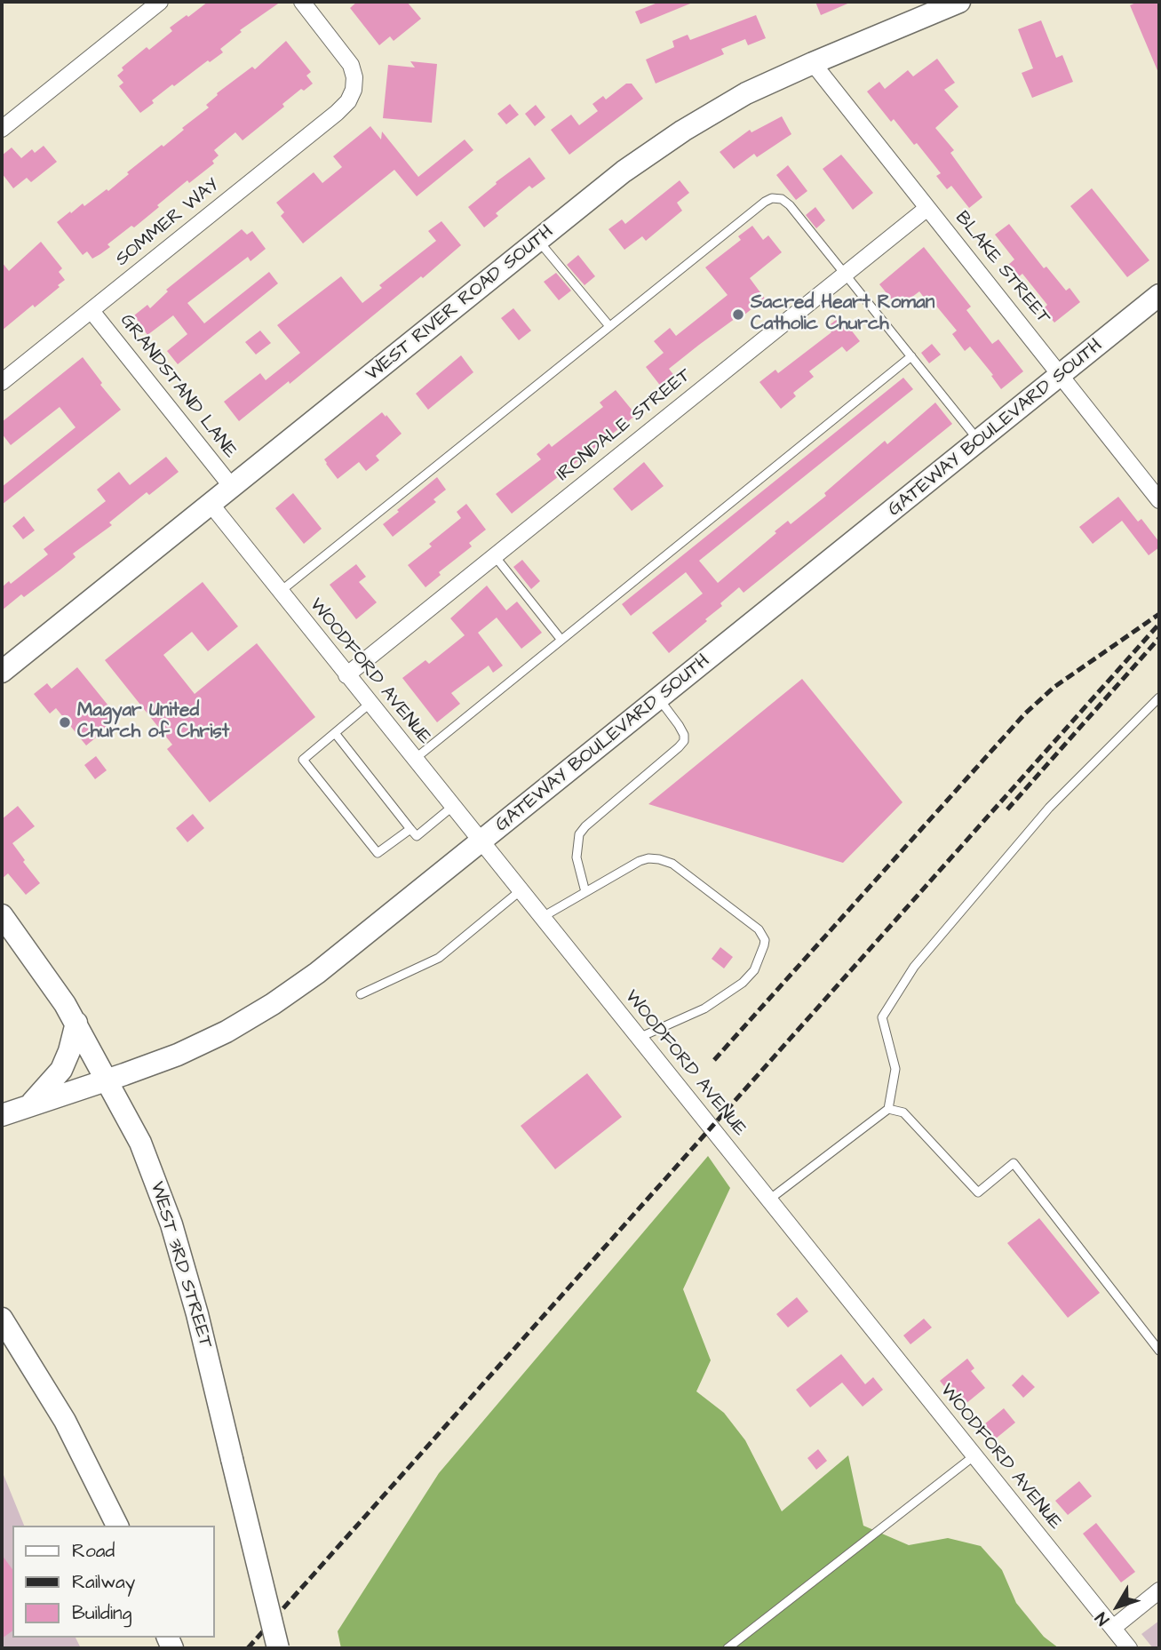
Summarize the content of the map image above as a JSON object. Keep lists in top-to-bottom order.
{
  "streets": {
    "main road": ["WEST RIVER ROAD SOUTH", "GATEWAY BOULEVARD SOUTH", "WEST 3RD STREET"],
    "street": [
      "SOMMER WAY",
      "BLAKE STREET",
      "GRANDSTAND LANE",
      "IRONDALE STREET",
      "WOODFORD AVENUE"
    ]
  },
  "crossings": [
    ["SOMMER WAY", "GRANDSTAND LANE"],
    ["BLAKE STREET", "WEST RIVER ROAD SOUTH"],
    ["BLAKE STREET", "IRONDALE STREET"],
    ["BLAKE STREET", "GATEWAY BOULEVARD SOUTH"],
    ["WEST RIVER ROAD SOUTH", "GRANDSTAND LANE"],
    ["WEST RIVER ROAD SOUTH", "WOODFORD AVENUE"],
    ["IRONDALE STREET", "WOODFORD AVENUE"],
    ["GATEWAY BOULEVARD SOUTH", "WOODFORD AVENUE"],
    ["GATEWAY BOULEVARD SOUTH", "WEST 3RD STREET"]
  ],
  "places": ["Sacred Heart Roman Catholic Church", "Magyar United Church of Christ"],
  "legend": ["Road", "Railway", "Building"],
  "north": "bottom left"
}
